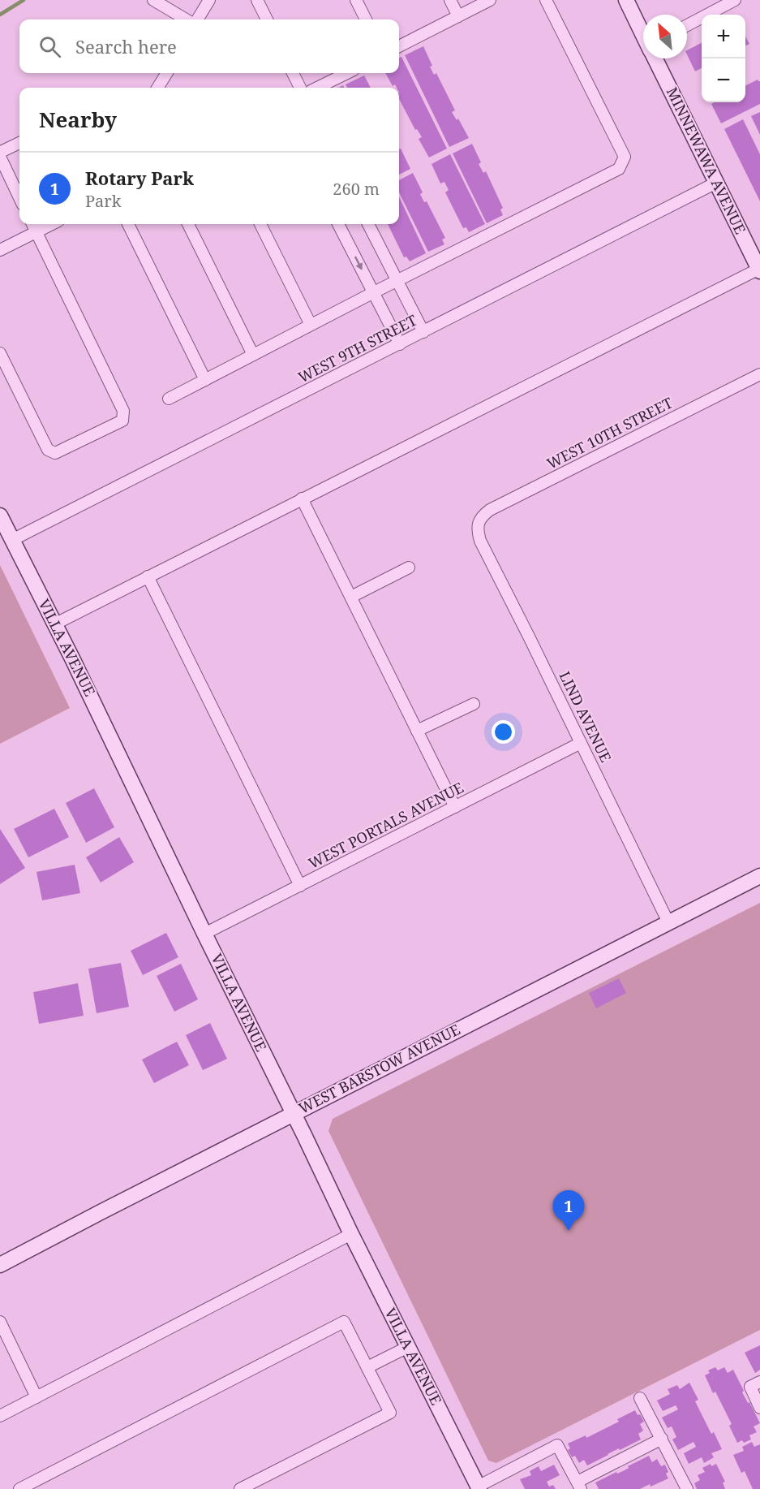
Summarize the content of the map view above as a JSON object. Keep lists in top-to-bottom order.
{
  "streets": {
    "main road": ["MINNEWAWA AVENUE", "VILLA AVENUE", "WEST BARSTOW AVENUE"],
    "street": [
      "WEST 9TH STREET",
      "WEST 10TH STREET",
      "LIND AVENUE",
      "WEST PORTALS AVENUE"
    ]
  },
  "crossings": [
    ["MINNEWAWA AVENUE", "WEST 9TH STREET"],
    ["WEST 9TH STREET", "VILLA AVENUE"],
    ["WEST 10TH STREET", "LIND AVENUE"],
    ["VILLA AVENUE", "WEST PORTALS AVENUE"],
    ["VILLA AVENUE", "WEST BARSTOW AVENUE"],
    ["LIND AVENUE", "WEST PORTALS AVENUE"],
    ["LIND AVENUE", "WEST BARSTOW AVENUE"]
  ],
  "north": "top left",
  "page": {
    "map_buttons": ["+", "−"],
    "search": "Search here",
    "heading": "Nearby",
    "list": [
      {
        "mark": "1",
        "name": "Rotary Park",
        "note": "Park",
        "value": "260 m"
      }
    ],
    "pins": "1"
  }
}
